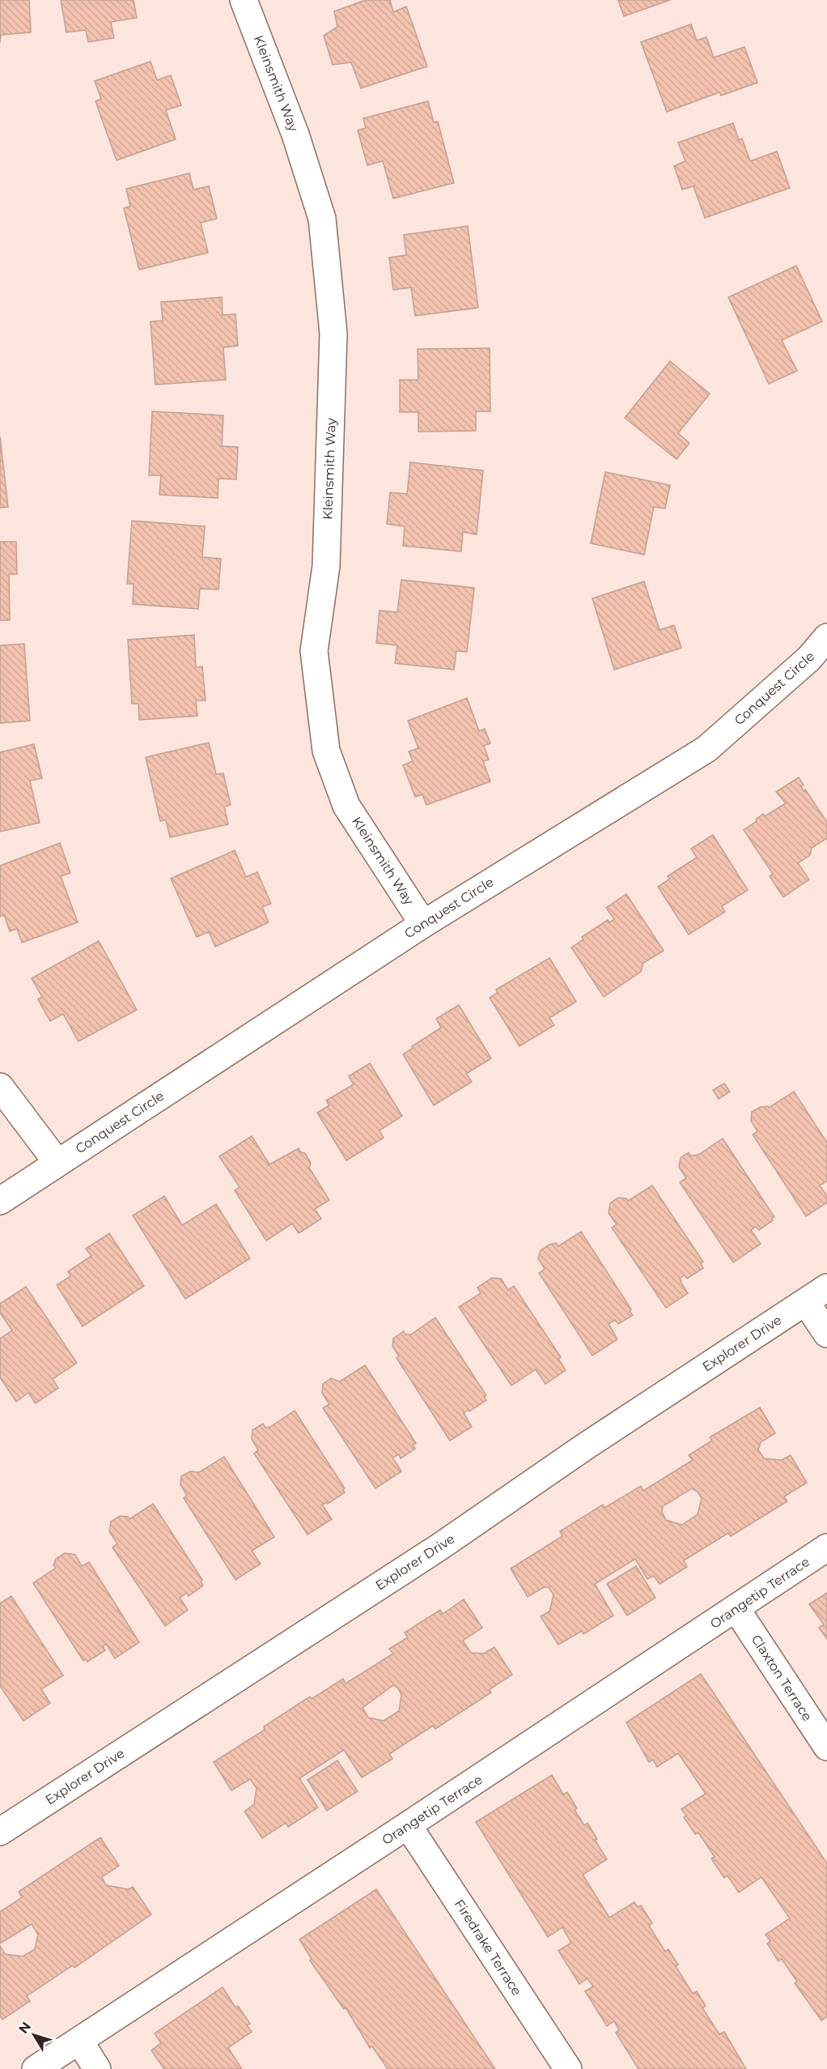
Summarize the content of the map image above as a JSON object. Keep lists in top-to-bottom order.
{
  "streets": {
    "street": [
      "Kleinsmith Way",
      "Conquest Circle",
      "Explorer Drive",
      "Orangetip Terrace",
      "Claxton Terrace",
      "Firedrake Terrace"
    ]
  },
  "crossings": [
    ["Kleinsmith Way", "Conquest Circle"],
    ["Orangetip Terrace", "Claxton Terrace"],
    ["Orangetip Terrace", "Firedrake Terrace"]
  ],
  "north": "top left"
}
